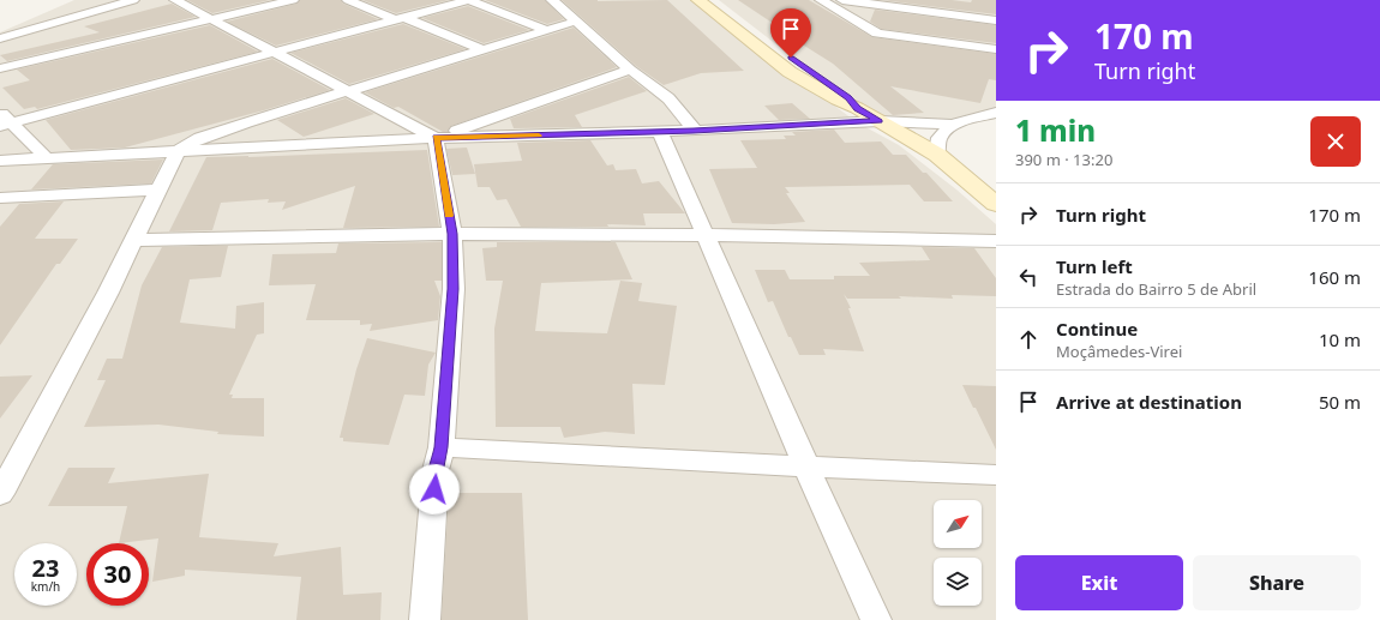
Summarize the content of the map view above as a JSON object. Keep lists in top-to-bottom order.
{
  "north": "top right",
  "page": {
    "turn": ["170 m", "Turn right"],
    "heading": ["1 min", "390 m · 13:20"],
    "list": [
      {
        "name": "Turn right",
        "value": "170 m"
      },
      {
        "name": "Turn left",
        "note": "Estrada do Bairro 5 de Abril",
        "value": "160 m"
      },
      {
        "name": "Continue",
        "note": "Moçâmedes-Virei",
        "value": "10 m"
      },
      {
        "name": "Arrive at destination",
        "value": "50 m"
      }
    ],
    "speed": "23 km/h",
    "limit": "30",
    "buttons": ["Exit", "Share"]
  }
}
